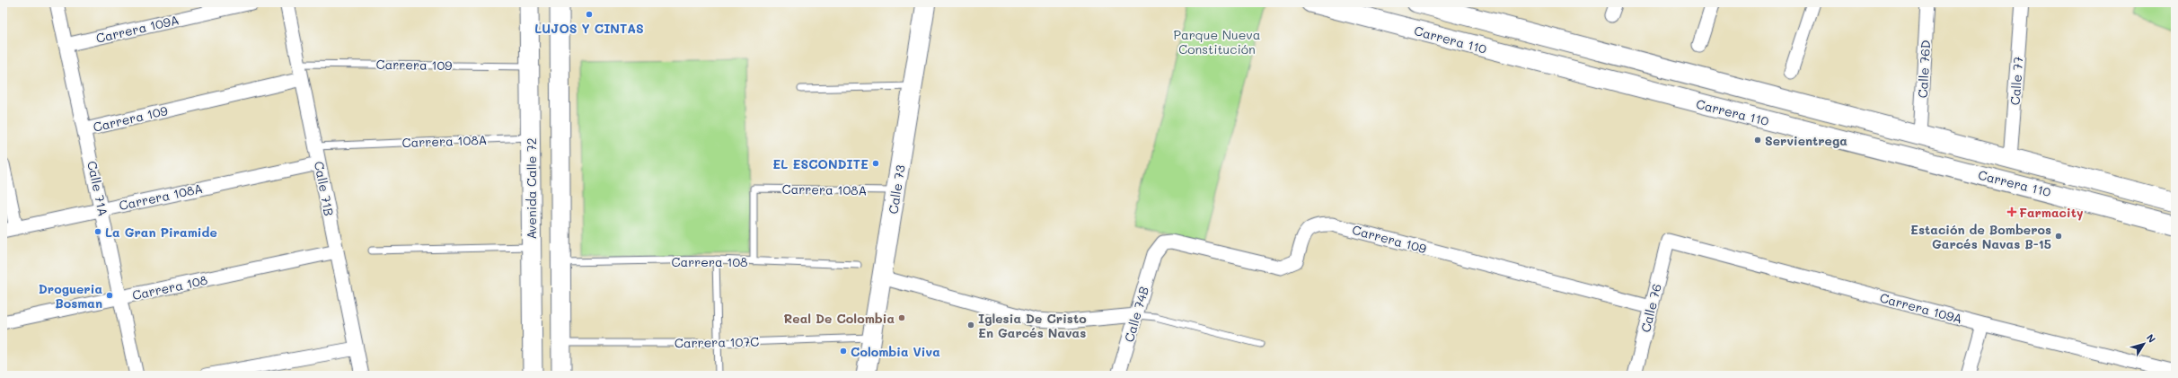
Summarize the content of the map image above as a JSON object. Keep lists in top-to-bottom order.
{
  "streets": {
    "main road": ["Carrera 110", "Avenida Calle 72", "Calle 73"],
    "street": [
      "Carrera 109A",
      "Carrera 109",
      "Calle 76D",
      "Calle 77",
      "Carrera 108A",
      "Calle 71A",
      "Calle 71B",
      "Carrera 108",
      "Calle 76",
      "Calle 74B"
    ],
    "lane": ["Carrera 107C"]
  },
  "crossings": [
    ["Carrera 109A", "Calle 71A"],
    ["Carrera 109A", "Calle 76"],
    ["Carrera 110", "Calle 76D"],
    ["Carrera 110", "Calle 77"],
    ["Carrera 109", "Calle 71A"],
    ["Carrera 109", "Calle 71B"],
    ["Carrera 109", "Avenida Calle 72"],
    ["Carrera 109", "Calle 76"],
    ["Carrera 109", "Calle 74B"],
    ["Carrera 108A", "Calle 71A"],
    ["Carrera 108A", "Calle 71B"],
    ["Carrera 108A", "Avenida Calle 72"],
    ["Carrera 108A", "Calle 73"],
    ["Carrera 108A", "Carrera 108"],
    ["Calle 71A", "Carrera 108"],
    ["Calle 71B", "Carrera 108"],
    ["Calle 73", "Carrera 107C"]
  ],
  "parks": ["Parque Nueva Constitución"],
  "places": {
    "other": [
      "LUJOS Y CINTAS",
      "Servientrega",
      "EL ESCONDITE",
      "La Gran Piramide",
      "Estación de Bomberos Garcés Navas B-15",
      "Drogueria Bosman",
      "Real De Colombia",
      "Iglesia De Cristo En Garcés Navas",
      "Colombia Viva"
    ],
    "health": ["Farmacity"]
  },
  "north": "top right"
}
